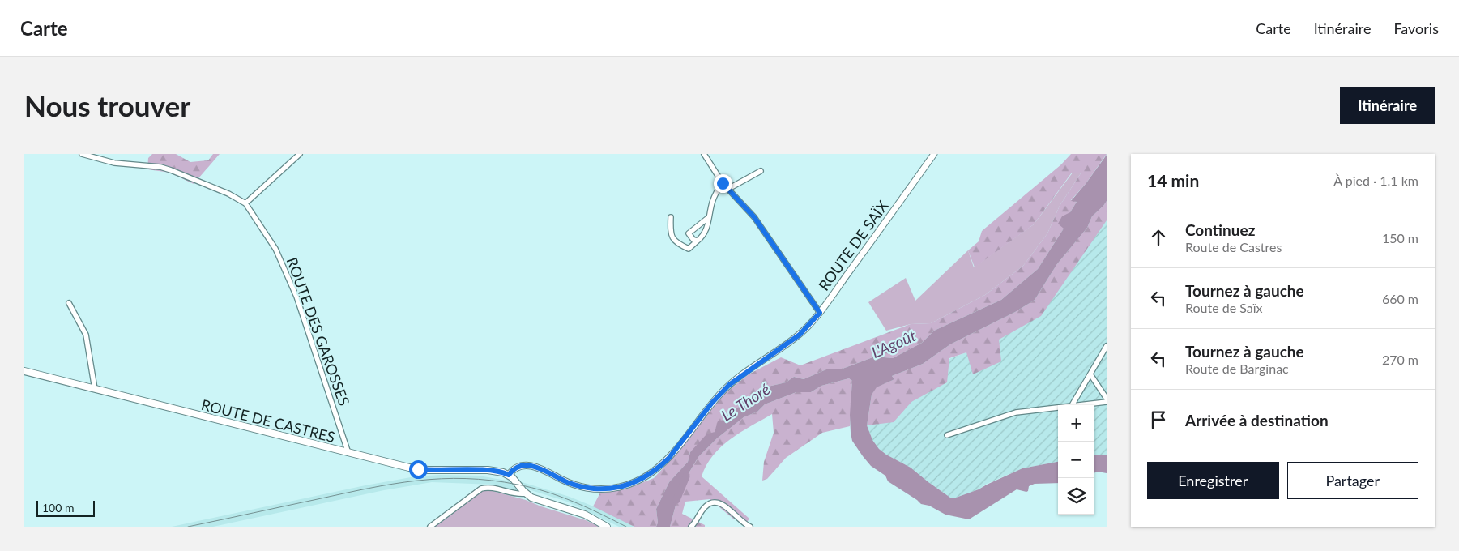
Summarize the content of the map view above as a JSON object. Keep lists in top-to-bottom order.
{
  "streets": {
    "main road": ["ROUTE DE CASTRES"],
    "street": ["ROUTE DE SAÏX", "ROUTE DES GAROSSES"]
  },
  "crossings": [
    ["ROUTE DE SAÏX", "ROUTE DE CASTRES"],
    ["ROUTE DES GAROSSES", "ROUTE DE CASTRES"]
  ],
  "water": ["L'Agoût", "Le Thoré"],
  "scale_bar": "100 m",
  "page": {
    "header": "Carte",
    "nav": ["Carte", "Itinéraire", "Favoris"],
    "buttons": [
      "Itinéraire",
      ["Enregistrer", "Partager"]
    ],
    "title": "Nous trouver",
    "heading": ["14 min", "À pied · 1.1 km"],
    "list": [
      ["Continuez", "Route de Castres", "150 m"],
      ["Tournez à gauche", "Route de Saïx", "660 m"],
      ["Tournez à gauche", "Route de Barginac", "270 m"],
      "Arrivée à destination"
    ],
    "map_buttons": ["+", "−"],
    "scale": "100 m"
  }
}
